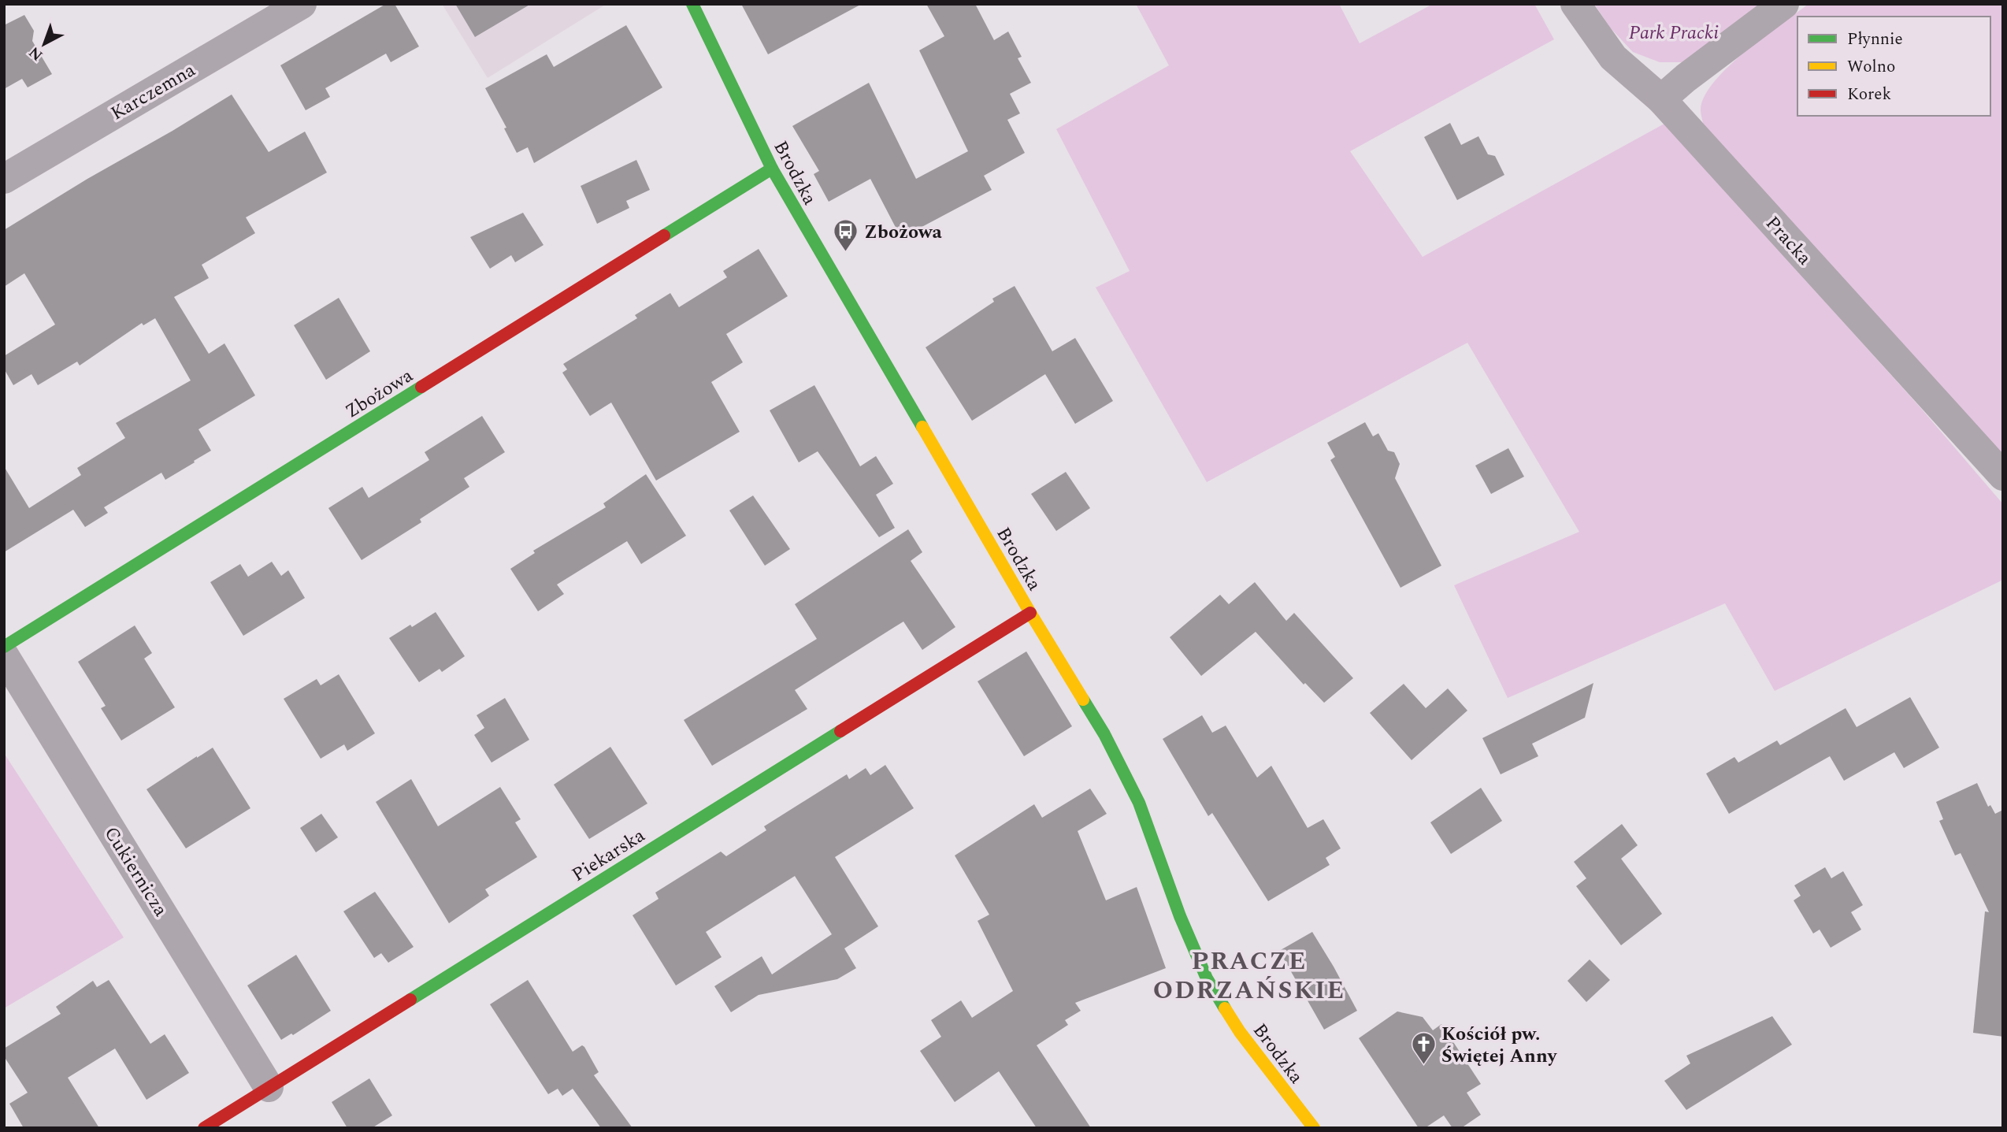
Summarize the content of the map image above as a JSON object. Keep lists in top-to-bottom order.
{
  "streets": {
    "street": [
      "Karczemna",
      "Brodzka",
      "Pracka",
      "Zbożowa",
      "Piekarska",
      "Cukiernicza"
    ]
  },
  "crossings": [
    ["Brodzka", "Zbożowa"],
    ["Brodzka", "Piekarska"],
    ["Piekarska", "Cukiernicza"]
  ],
  "districts": ["PRACZE ODRZAŃSKIE"],
  "parks": ["Park Pracki"],
  "places": {
    "bus stop": ["Zbożowa"],
    "church": ["Kościół pw. Świętej Anny"]
  },
  "legend": ["Płynnie", "Wolno", "Korek"],
  "north": "bottom left"
}
